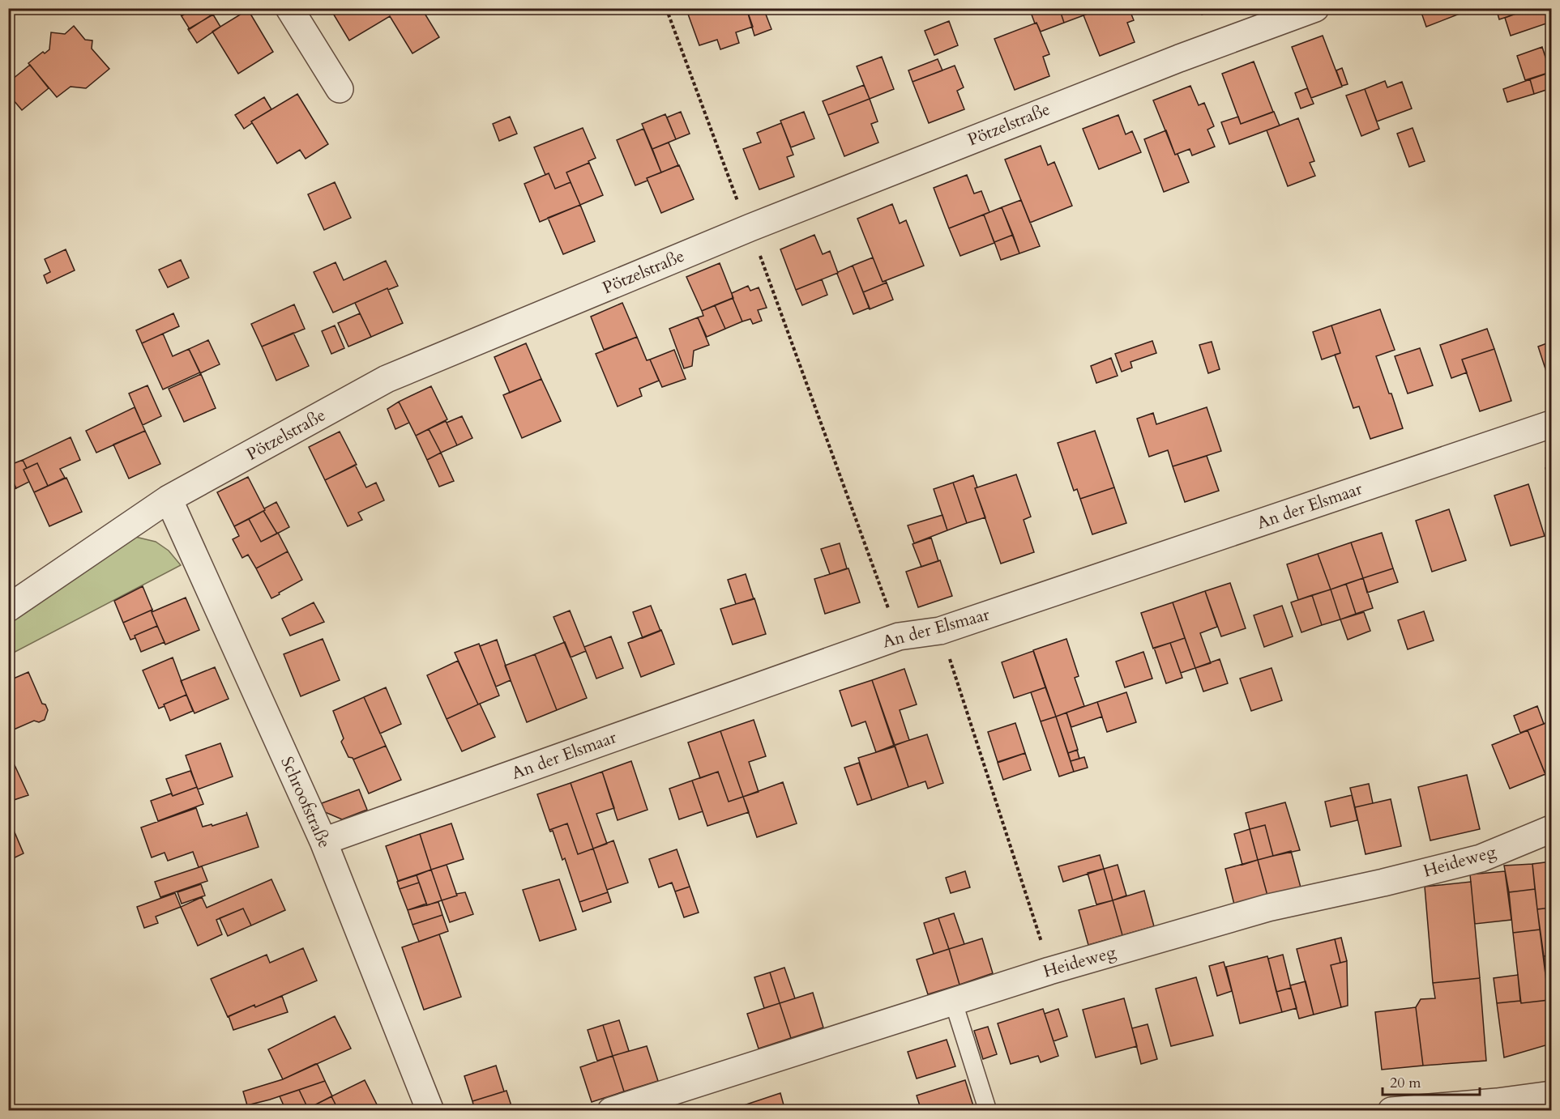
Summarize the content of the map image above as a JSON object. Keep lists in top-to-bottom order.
{
  "streets": {
    "street": [
      "Pötzelstraße",
      "An der Elsmaar",
      "Schroofstraße",
      "Heideweg"
    ]
  },
  "crossings": [
    ["Pötzelstraße", "Schroofstraße"],
    ["An der Elsmaar", "Schroofstraße"]
  ],
  "scale_bar": "20 m"
}
